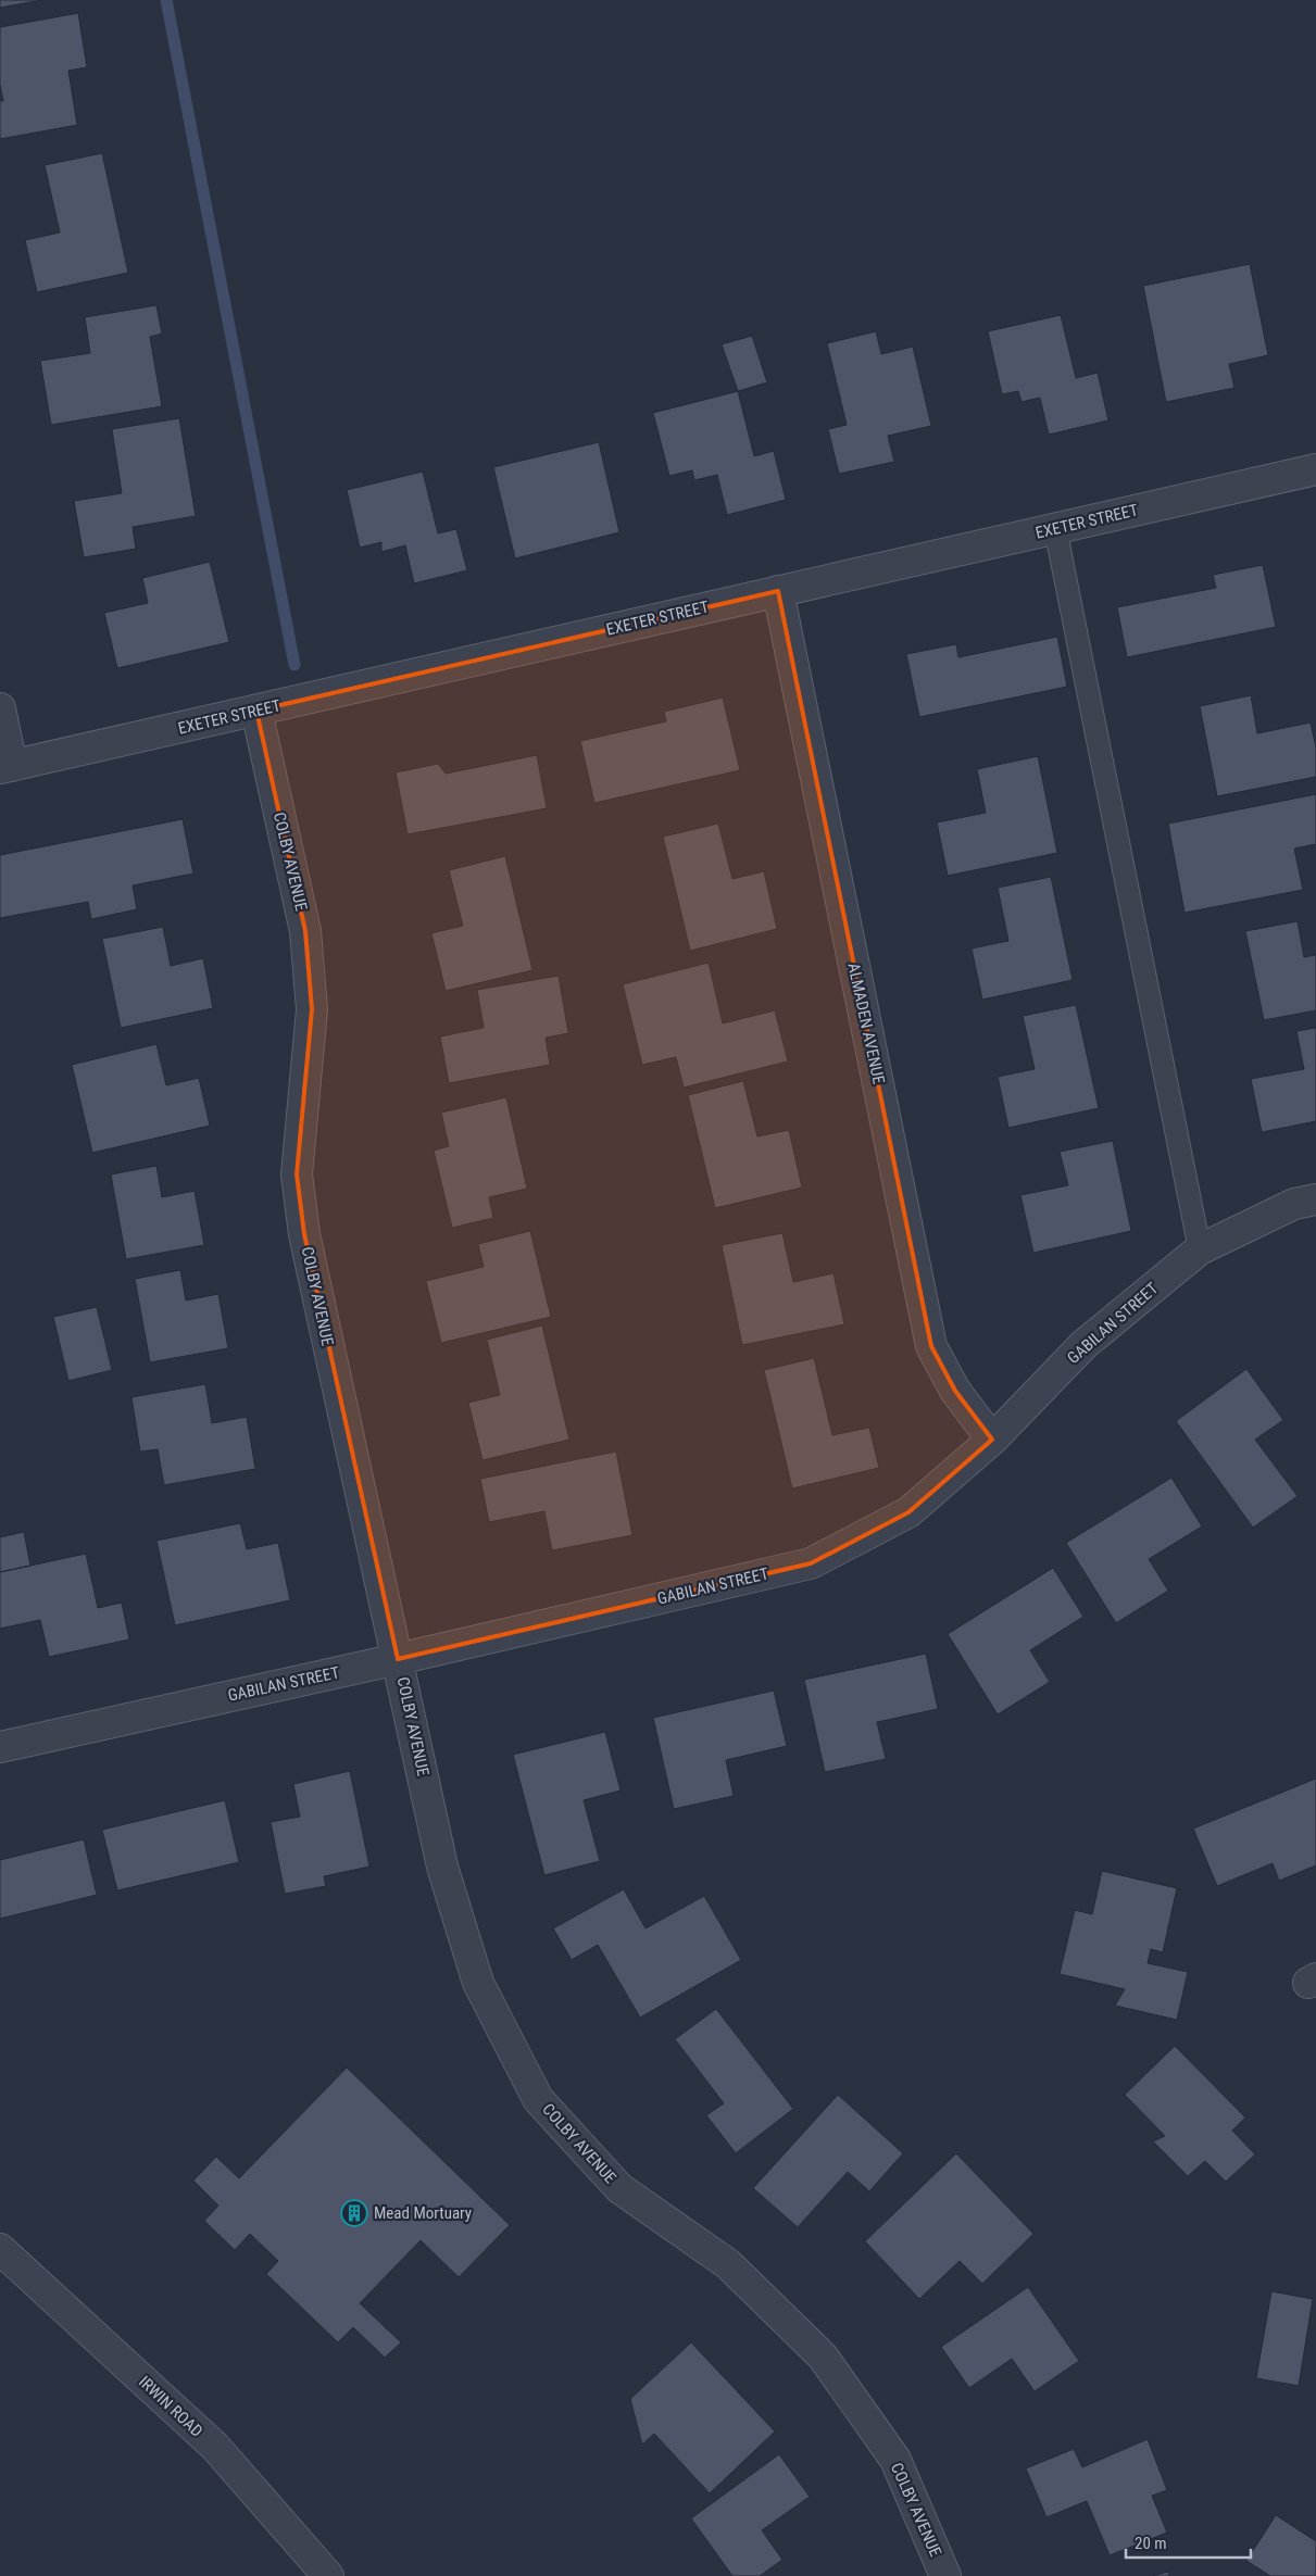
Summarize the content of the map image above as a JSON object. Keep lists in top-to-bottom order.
{
  "streets": {
    "street": [
      "EXETER STREET",
      "COLBY AVENUE",
      "ALMADEN AVENUE",
      "GABILAN STREET",
      "IRWIN ROAD"
    ]
  },
  "crossings": [
    ["EXETER STREET", "COLBY AVENUE"],
    ["EXETER STREET", "ALMADEN AVENUE"],
    ["COLBY AVENUE", "GABILAN STREET"],
    ["ALMADEN AVENUE", "GABILAN STREET"]
  ],
  "places": {
    "building": ["Mead Mortuary"]
  },
  "scale_bar": "20 m"
}
